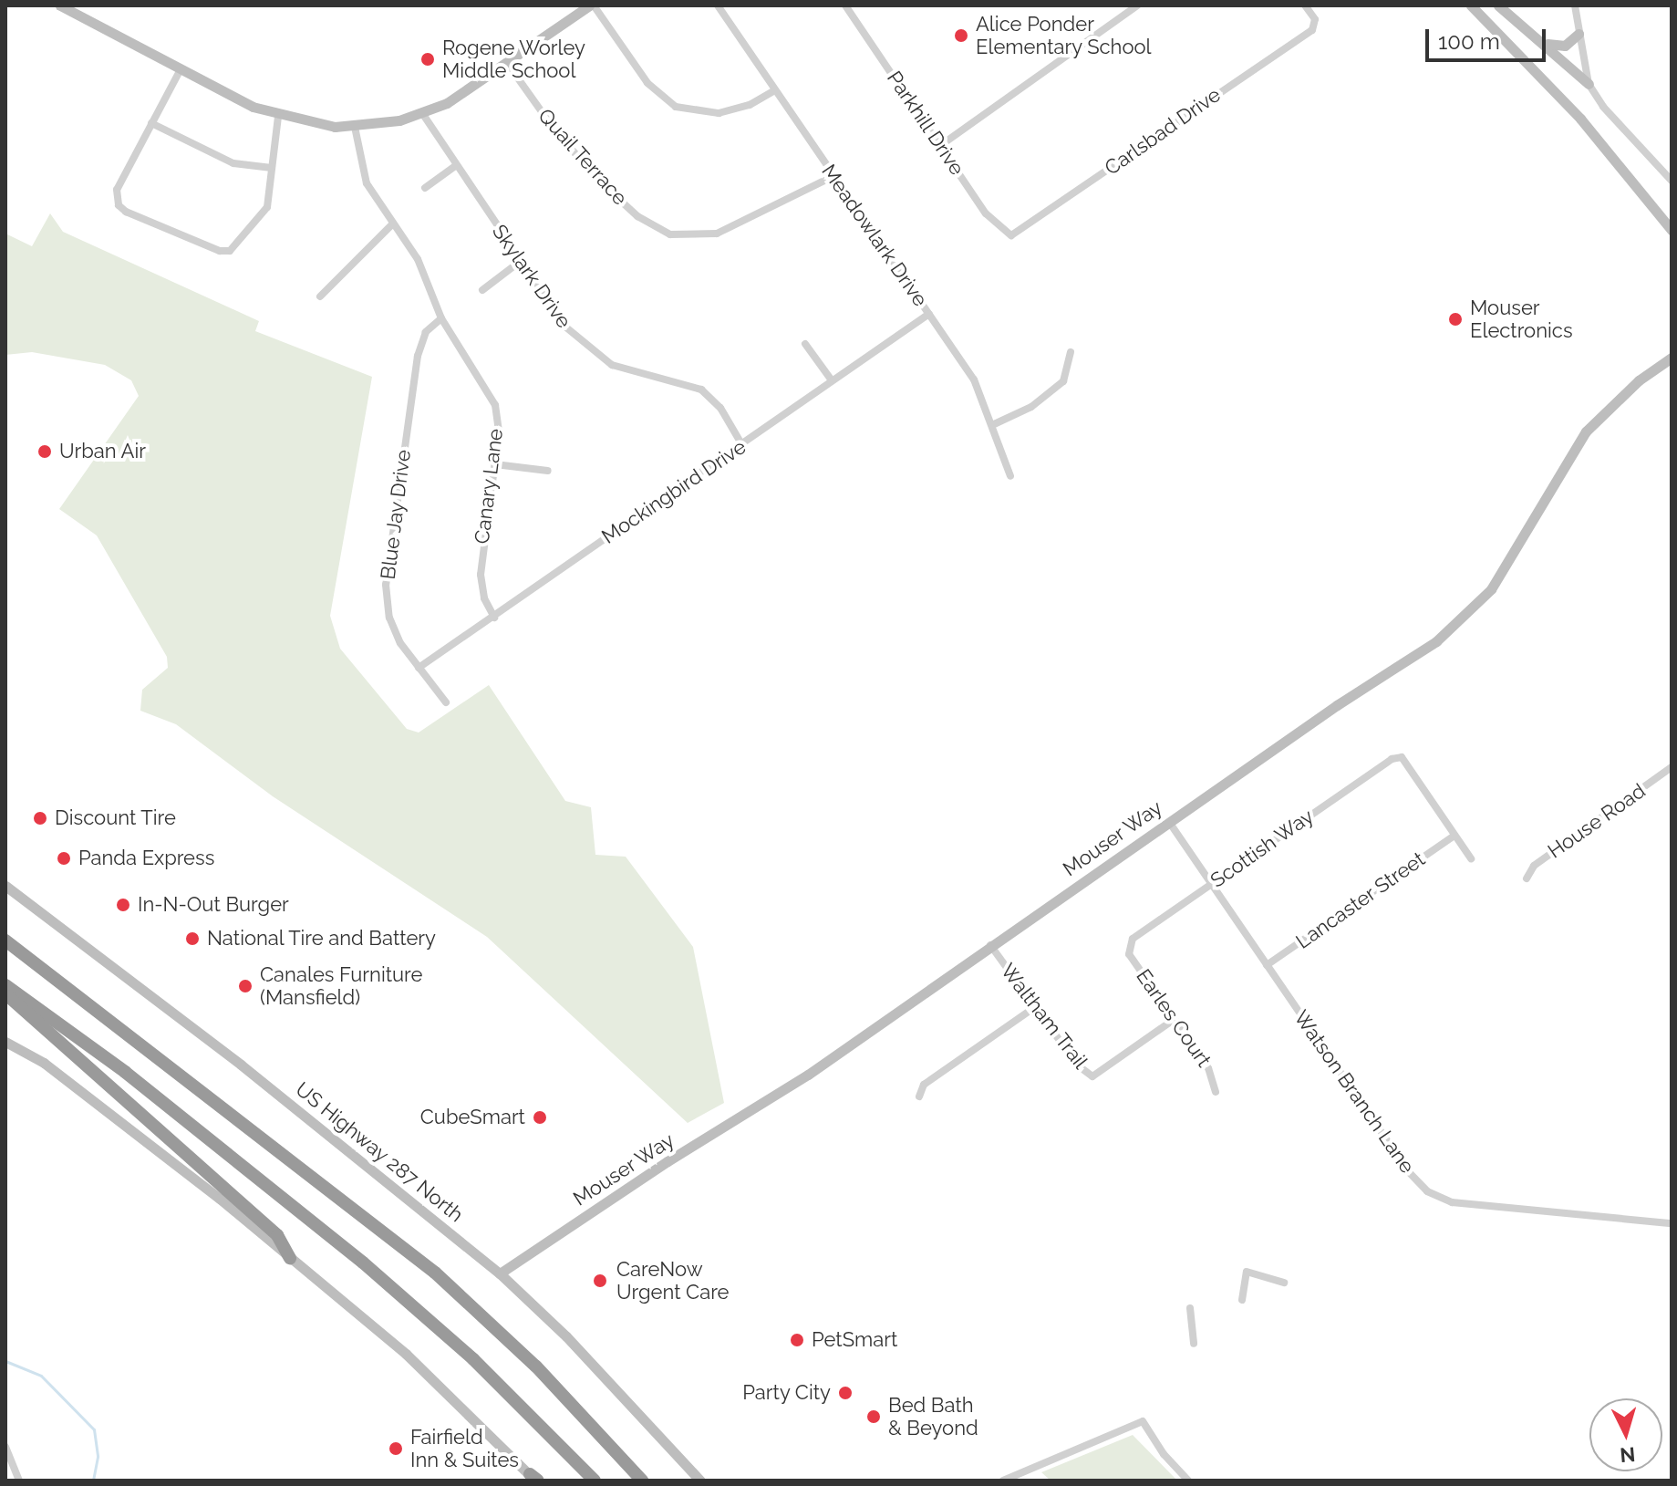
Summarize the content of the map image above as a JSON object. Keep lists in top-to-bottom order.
{
  "streets": {
    "street": [
      "Parkhill Drive",
      "Carlsbad Drive",
      "Quail Terrace",
      "Meadowlark Drive",
      "Skylark Drive",
      "Canary Lane",
      "Mockingbird Drive",
      "Blue Jay Drive",
      "House Road",
      "Mouser Way",
      "Scottish Way",
      "Lancaster Street",
      "Waltham Trail",
      "Earles Court",
      "Watson Branch Lane",
      "US Highway 287 North"
    ]
  },
  "crossings": [
    ["Parkhill Drive", "Carlsbad Drive"],
    ["Quail Terrace", "Meadowlark Drive"],
    ["Meadowlark Drive", "Mockingbird Drive"],
    ["Skylark Drive", "Mockingbird Drive"],
    ["Canary Lane", "Mockingbird Drive"],
    ["Canary Lane", "Blue Jay Drive"],
    ["Mockingbird Drive", "Blue Jay Drive"],
    ["Mouser Way", "Waltham Trail"],
    ["Mouser Way", "Watson Branch Lane"],
    ["Mouser Way", "US Highway 287 North"],
    ["Scottish Way", "Lancaster Street"],
    ["Scottish Way", "Earles Court"],
    ["Scottish Way", "Watson Branch Lane"],
    ["Lancaster Street", "Watson Branch Lane"],
    ["Waltham Trail", "Earles Court"]
  ],
  "places": [
    "Alice Ponder Elementary School",
    "Rogene Worley Middle School",
    "Mouser Electronics",
    "Urban Air",
    "Discount Tire",
    "Panda Express",
    "In-N-Out Burger",
    "National Tire and Battery",
    "Canales Furniture (Mansfield)",
    "CubeSmart",
    "CareNow Urgent Care",
    "PetSmart",
    "Party City",
    "Bed Bath & Beyond",
    "Fairfield Inn & Suites"
  ],
  "scale_bar": "100 m",
  "north": "bottom"
}
